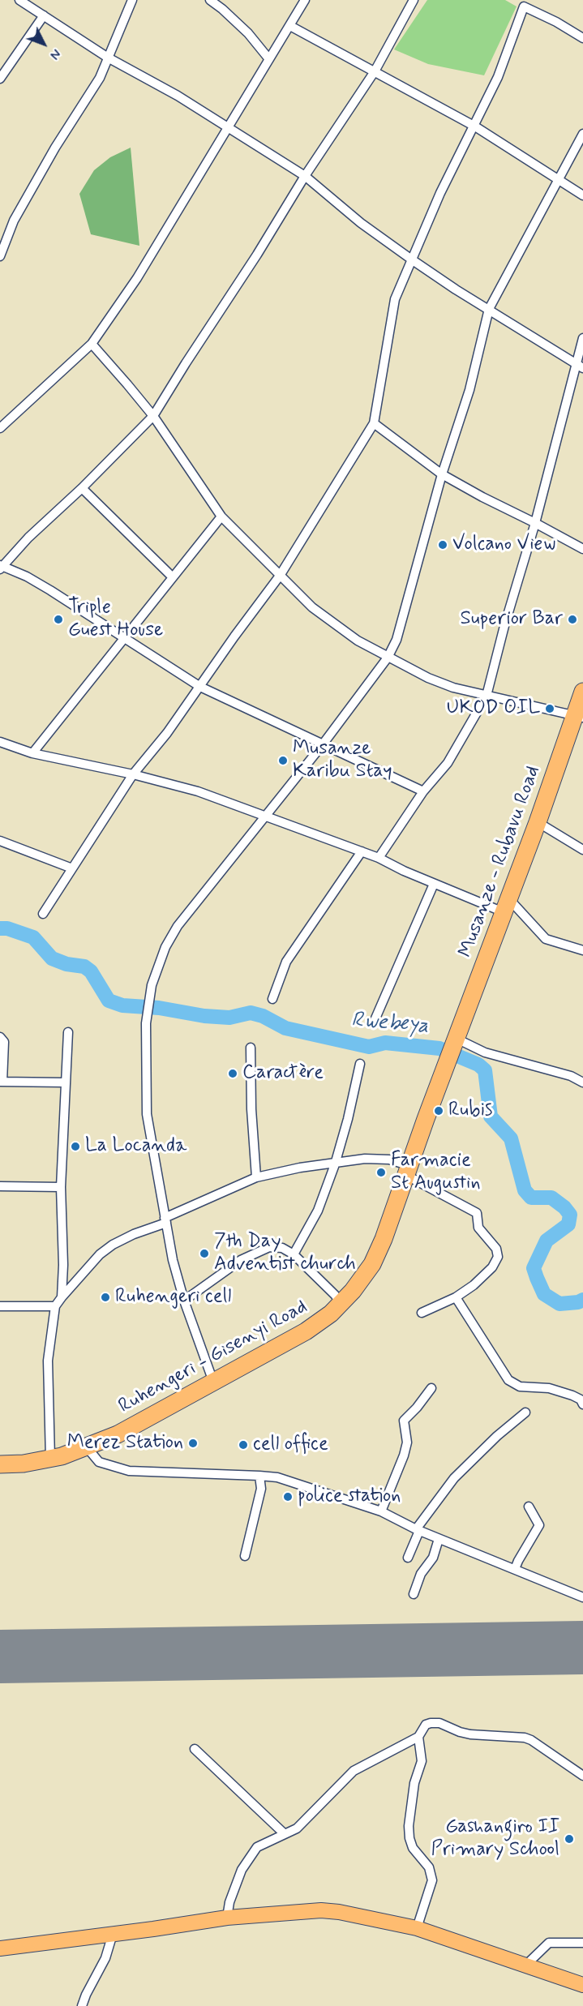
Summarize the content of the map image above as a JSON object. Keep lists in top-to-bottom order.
{
  "streets": {
    "highway": ["Musanze - Rubavu Road", "Ruhengeri - Gisenyi Road"]
  },
  "crossings": [
    ["Musanze - Rubavu Road", "Ruhengeri - Gisenyi Road"]
  ],
  "water": ["Rwebeya"],
  "places": [
    "Volcano View",
    "Triple Guest House",
    "Superior Bar",
    "UKOD OIL",
    "Musanze Karibu Stay",
    "Caractère",
    "Rubis",
    "La Locanda",
    "Farmacie St Augustin",
    "7th Day Adventist church",
    "Ruhengeri cell",
    "Merez Station",
    "cell office",
    "police station",
    "Gashangiro II Primary School"
  ],
  "north": "bottom right"
}
